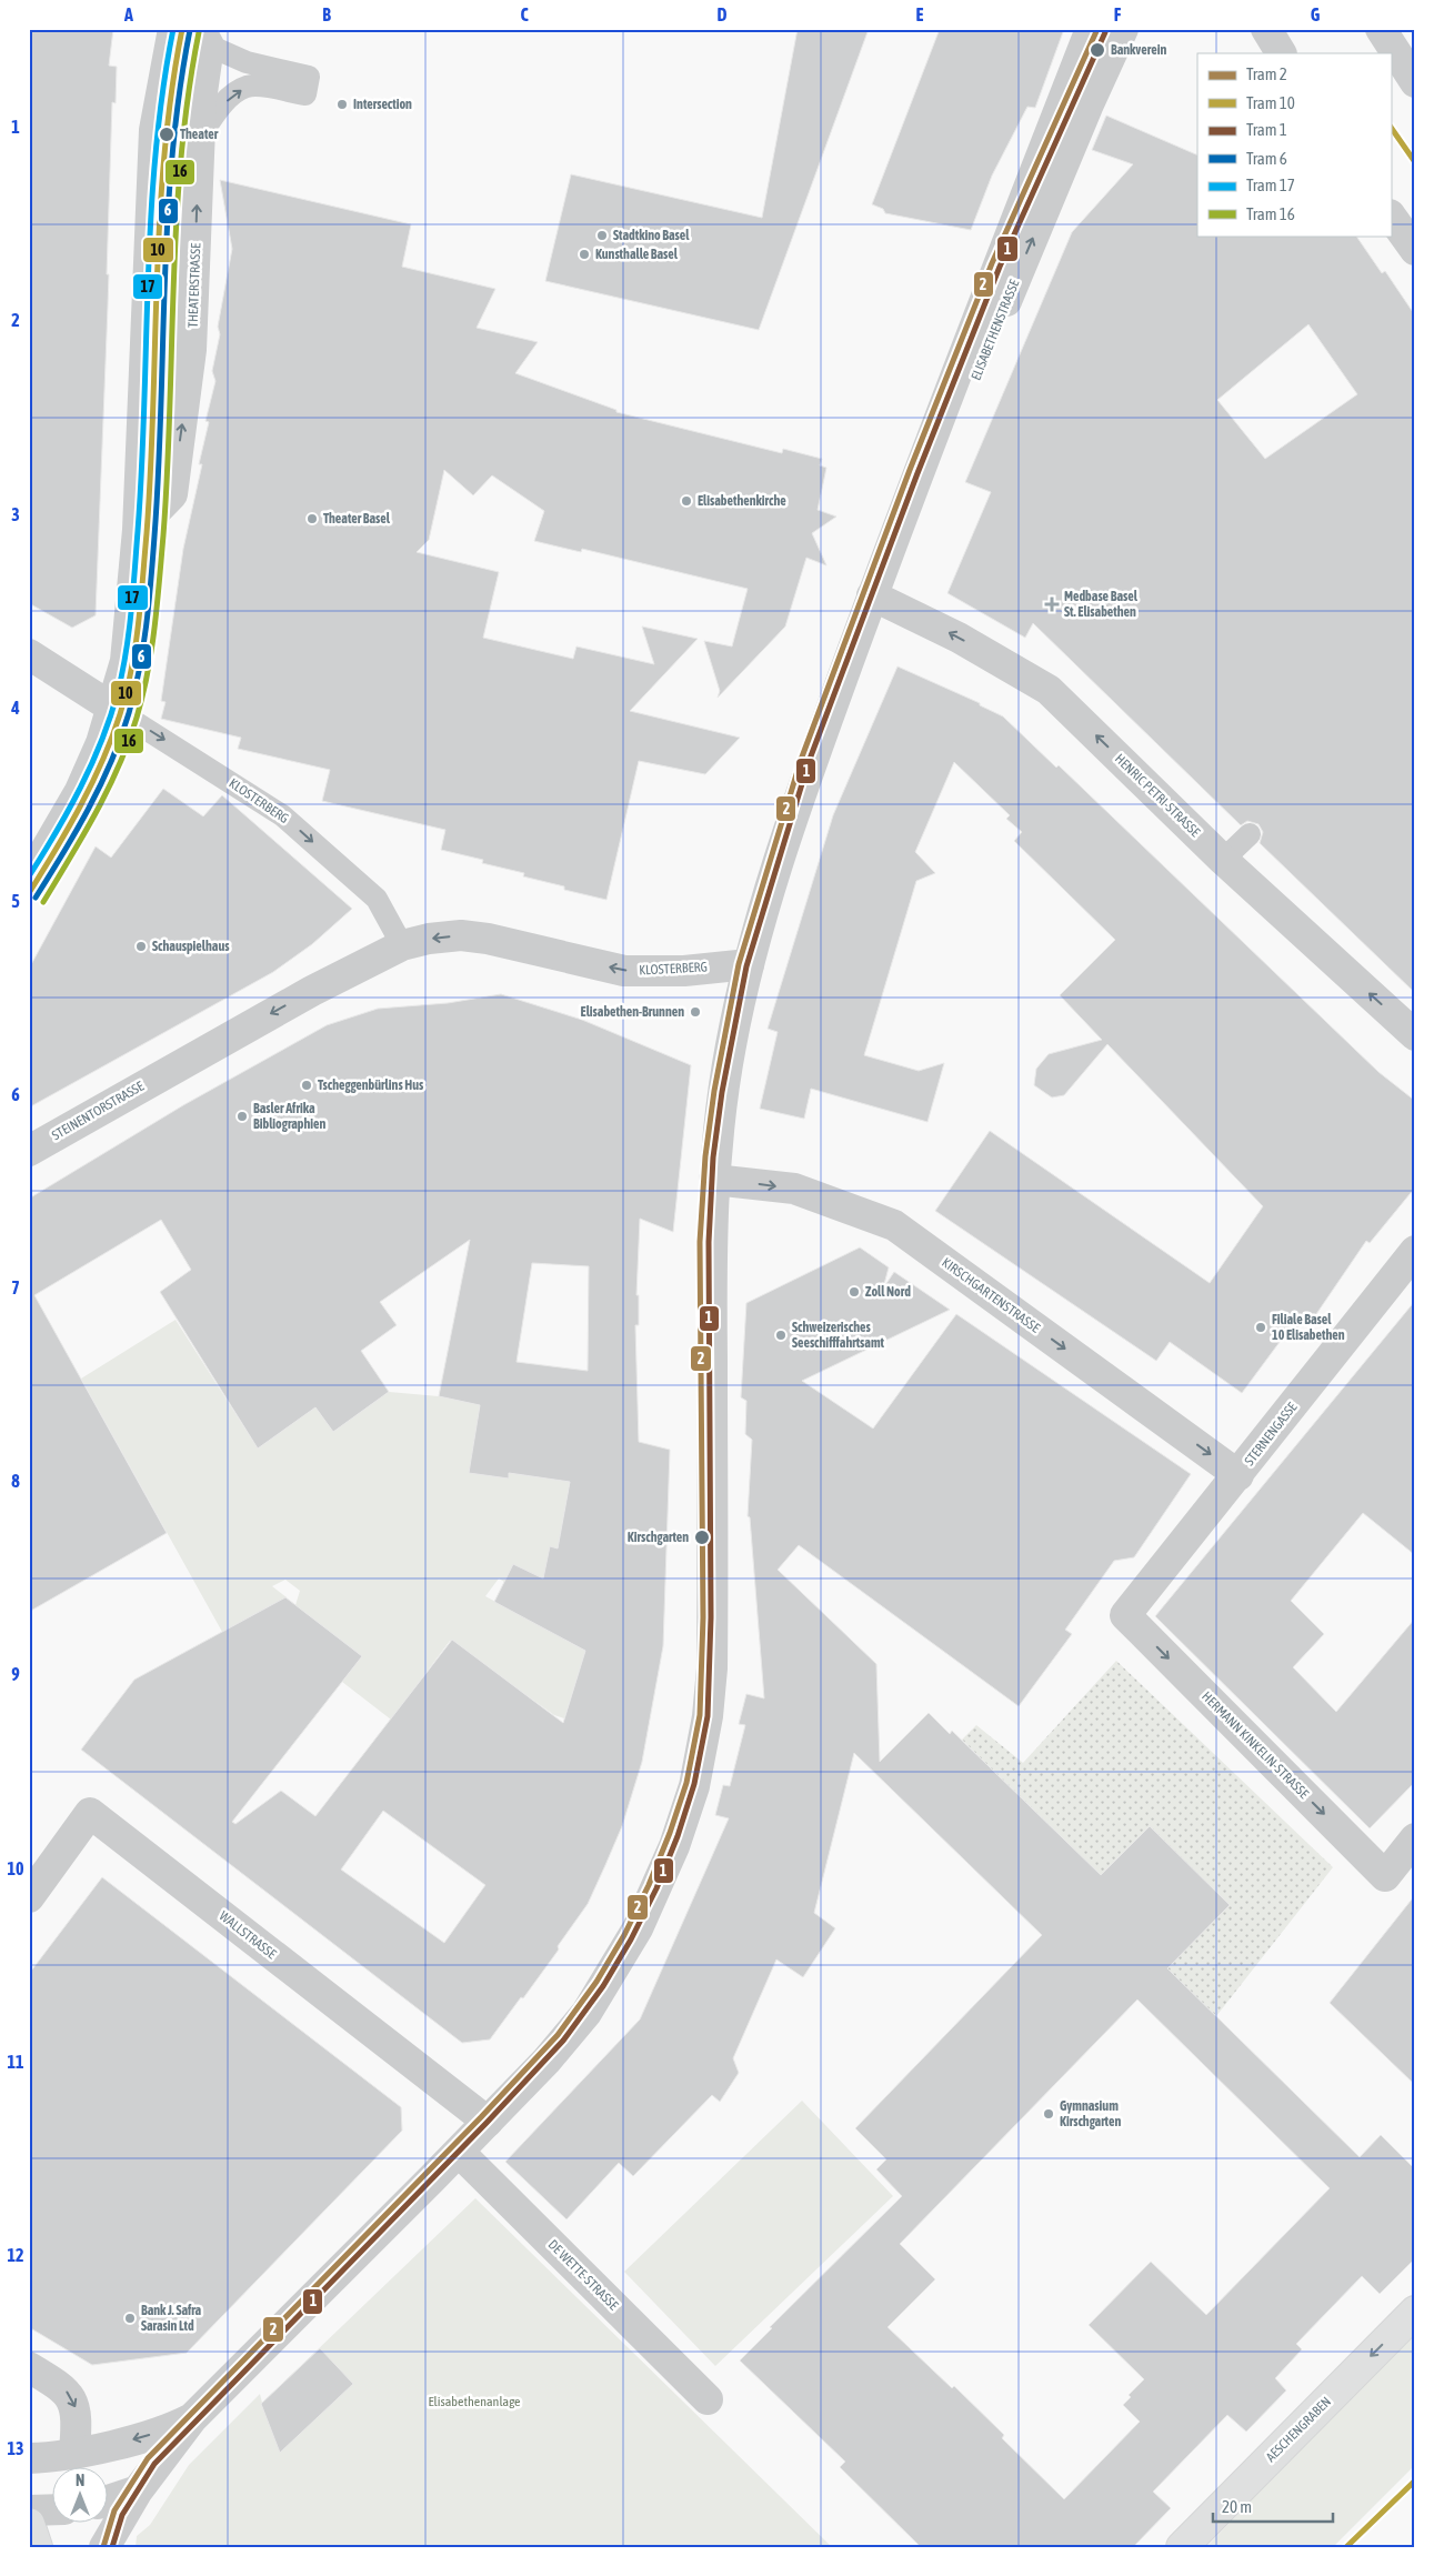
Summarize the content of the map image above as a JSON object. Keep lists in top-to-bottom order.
{
  "streets": {
    "main road": ["AESCHENGRABEN"],
    "street": [
      "THEATERSTRASSE",
      "ELISABETHENSTRASSE",
      "HENRIC PETRI-STRASSE",
      "KLOSTERBERG",
      "STEINENTORSTRASSE",
      "KIRSCHGARTENSTRASSE",
      "STERNENGASSE",
      "HERMANN KINKELIN-STRASSE",
      "WALLSTRASSE",
      "DE WETTE-STRASSE"
    ]
  },
  "crossings": [
    ["ELISABETHENSTRASSE", "HENRIC PETRI-STRASSE"],
    ["ELISABETHENSTRASSE", "KLOSTERBERG"],
    ["ELISABETHENSTRASSE", "KIRSCHGARTENSTRASSE"],
    ["ELISABETHENSTRASSE", "WALLSTRASSE"],
    ["ELISABETHENSTRASSE", "DE WETTE-STRASSE"],
    ["KLOSTERBERG", "STEINENTORSTRASSE"],
    ["KIRSCHGARTENSTRASSE", "STERNENGASSE"],
    ["STERNENGASSE", "HERMANN KINKELIN-STRASSE"]
  ],
  "one_way": [
    "HENRIC PETRI-STRASSE",
    "KIRSCHGARTENSTRASSE",
    "HERMANN KINKELIN-STRASSE",
    "AESCHENGRABEN"
  ],
  "parks": ["Elisabethenanlage"],
  "places": {
    "other": [
      "Bankverein",
      "Intersection",
      "Theater",
      "Stadtkino Basel",
      "Kunsthalle Basel",
      "Elisabethenkirche",
      "Theater Basel",
      "Schauspielhaus",
      "Elisabethen-Brunnen",
      "Tscheggenbürlins Hus",
      "Basler Afrika Bibliographien",
      "Zoll Nord",
      "Filiale Basel 10 Elisabethen",
      "Schweizerisches Seeschifffahrtsamt",
      "Kirschgarten",
      "Gymnasium Kirschgarten",
      "Bank J. Safra Sarasin Ltd"
    ],
    "health": ["Medbase Basel St. Elisabethen"]
  },
  "lines": [
    "tram line 2",
    "tram line 10",
    "tram line 17",
    "tram line 6",
    "tram line 1",
    "tram line 16"
  ],
  "legend": [
    "Tram 2",
    "Tram 10",
    "Tram 1",
    "Tram 6",
    "Tram 17",
    "Tram 16"
  ],
  "scale_bar": "20 m",
  "north": "top",
  "grid": {
    "columns": [
      "A",
      "B",
      "C",
      "D",
      "E",
      "F",
      "G"
    ],
    "rows": [
      "1",
      "2",
      "3",
      "4",
      "5",
      "6",
      "7",
      "8",
      "9",
      "10",
      "11",
      "12",
      "13"
    ]
  }
}
